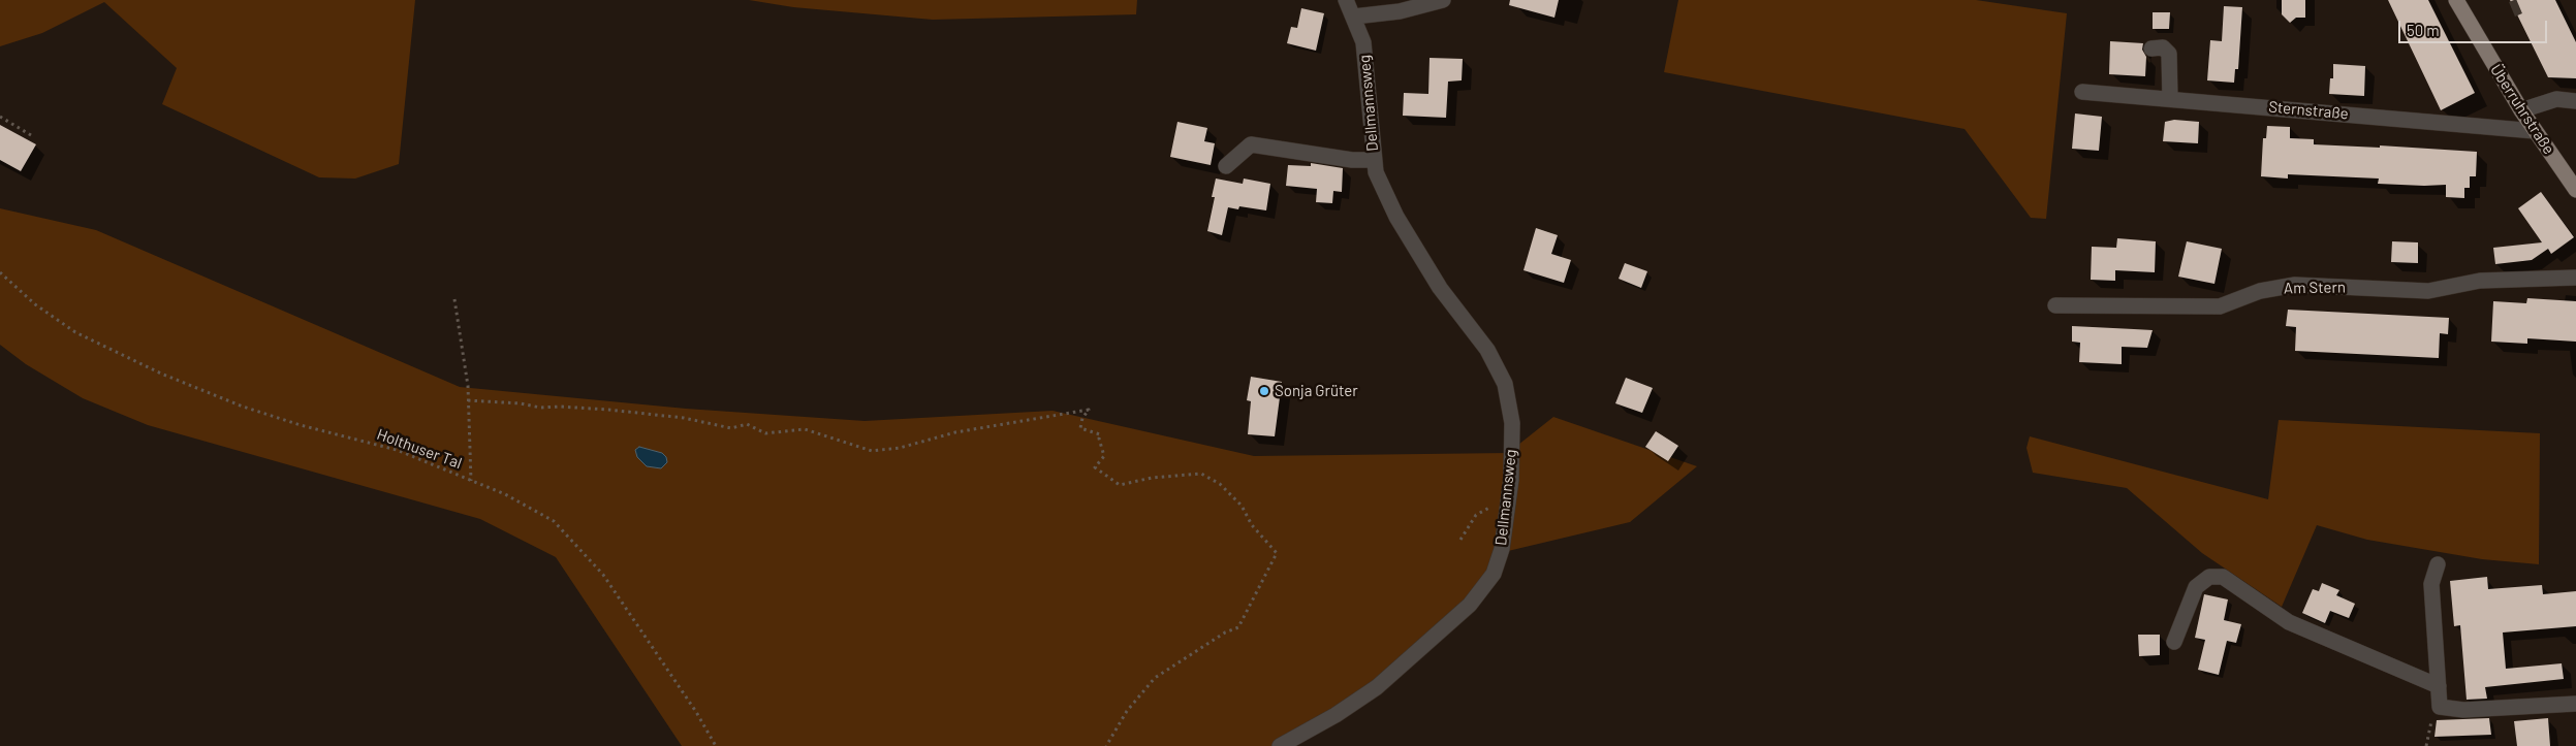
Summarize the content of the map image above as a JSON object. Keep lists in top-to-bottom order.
{
  "streets": {
    "main road": ["Überruhrstraße"],
    "street": ["Dellmannsweg", "Sternstraße", "Am Stern"],
    "path": ["Holthuser Tal"]
  },
  "crossings": [
    ["Überruhrstraße", "Sternstraße"]
  ],
  "places": ["Sonja Grüter"],
  "scale_bar": "50 m"
}
